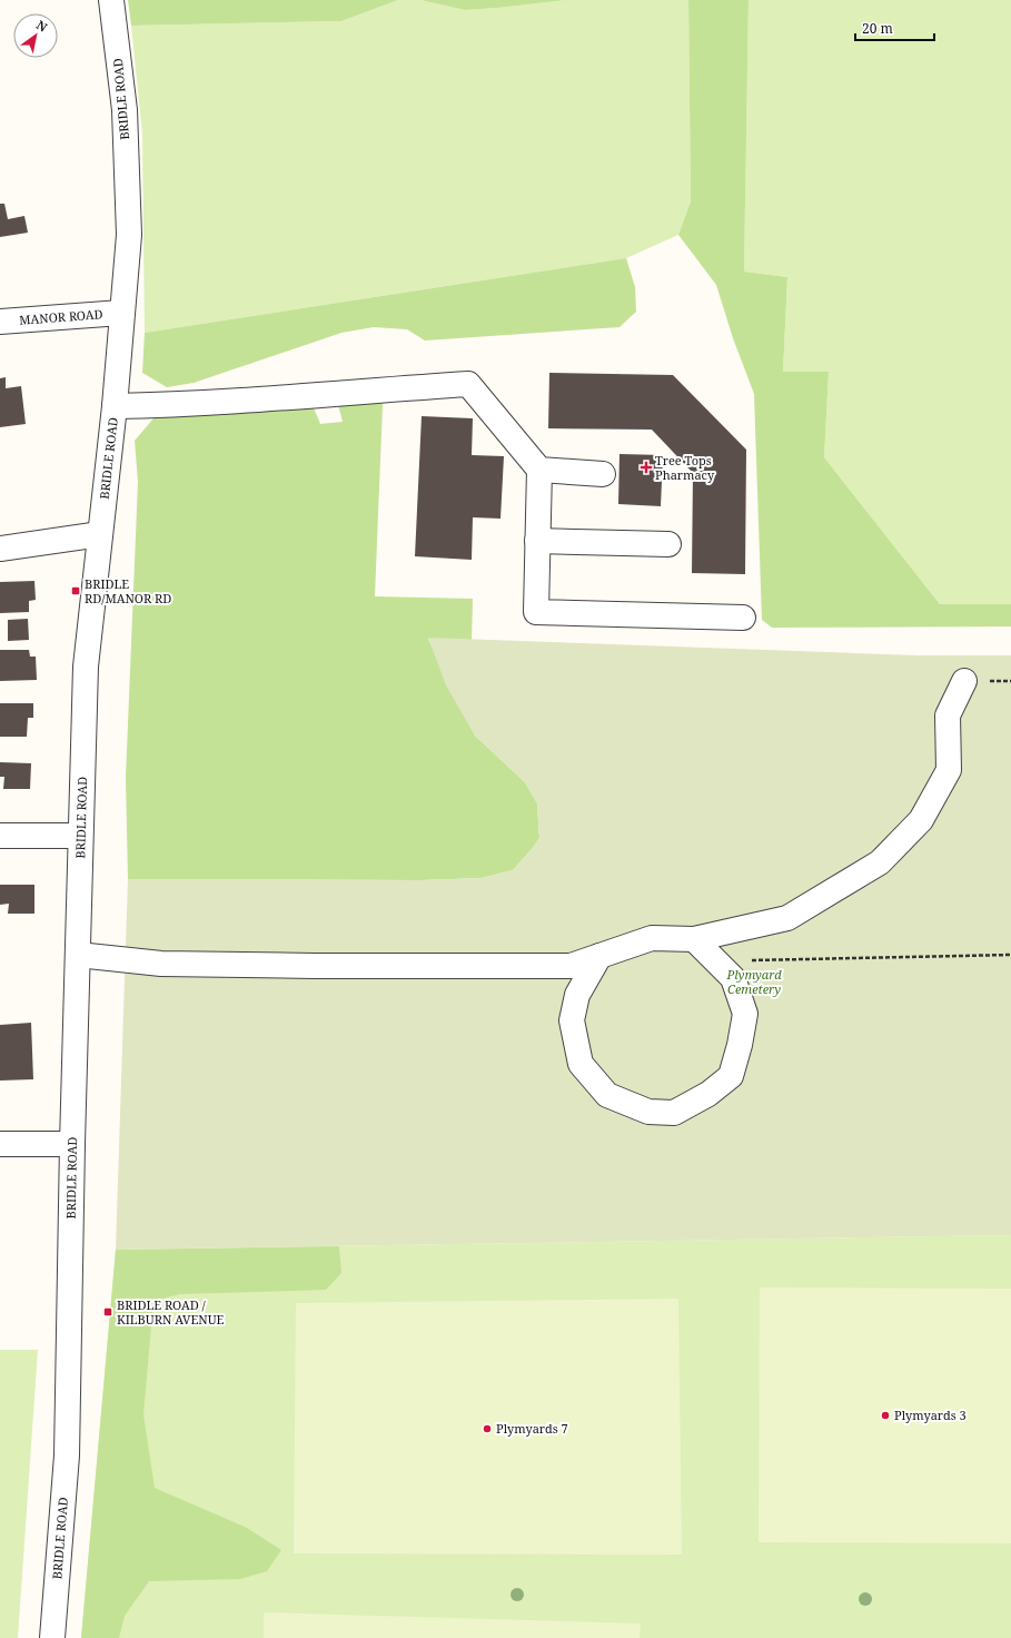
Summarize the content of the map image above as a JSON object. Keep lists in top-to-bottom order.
{
  "streets": {
    "street": ["BRIDLE ROAD", "MANOR ROAD"]
  },
  "crossings": [
    ["BRIDLE ROAD", "MANOR ROAD"]
  ],
  "parks": ["Plymyard Cemetery"],
  "places": {
    "health": ["Tree Tops Pharmacy"],
    "transit": ["BRIDLE RD/MANOR RD", "BRIDLE ROAD / KILBURN AVENUE"],
    "other": ["Plymyards 3", "Plymyards 7"]
  },
  "scale_bar": "20 m",
  "north": "top right"
}
